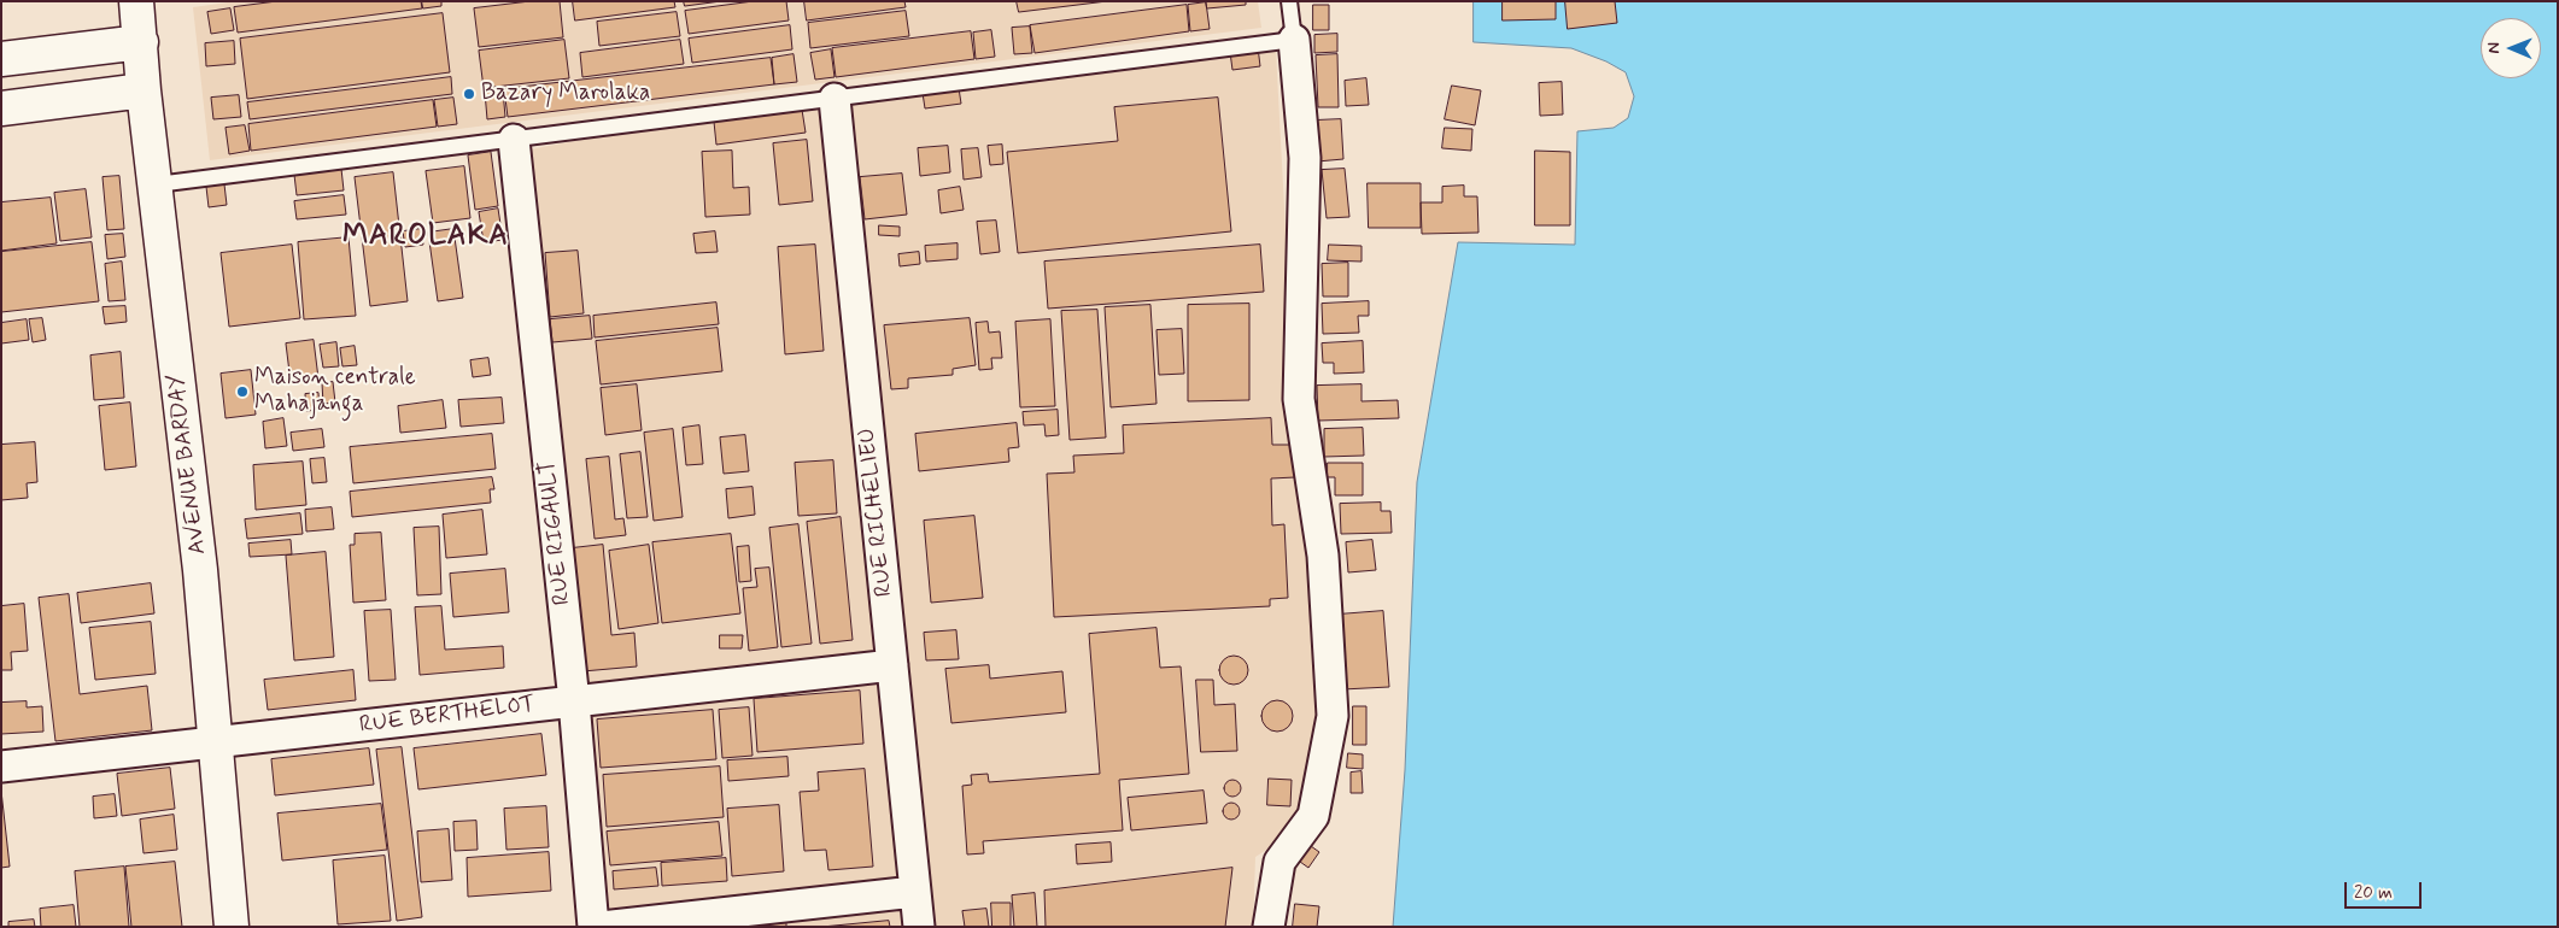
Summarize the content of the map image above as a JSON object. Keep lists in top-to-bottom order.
{
  "streets": {
    "main road": ["AVENUE BARDAY"],
    "street": ["RUE RICHELIEU", "RUE RIGAULT", "RUE BERTHELOT"]
  },
  "crossings": [
    ["AVENUE BARDAY", "RUE BERTHELOT"],
    ["RUE RICHELIEU", "RUE BERTHELOT"],
    ["RUE RIGAULT", "RUE BERTHELOT"]
  ],
  "districts": ["MAROLAKA"],
  "places": ["Bazary Marolaka", "Maison centrale Mahajanga"],
  "scale_bar": "20 m",
  "north": "left"
}
